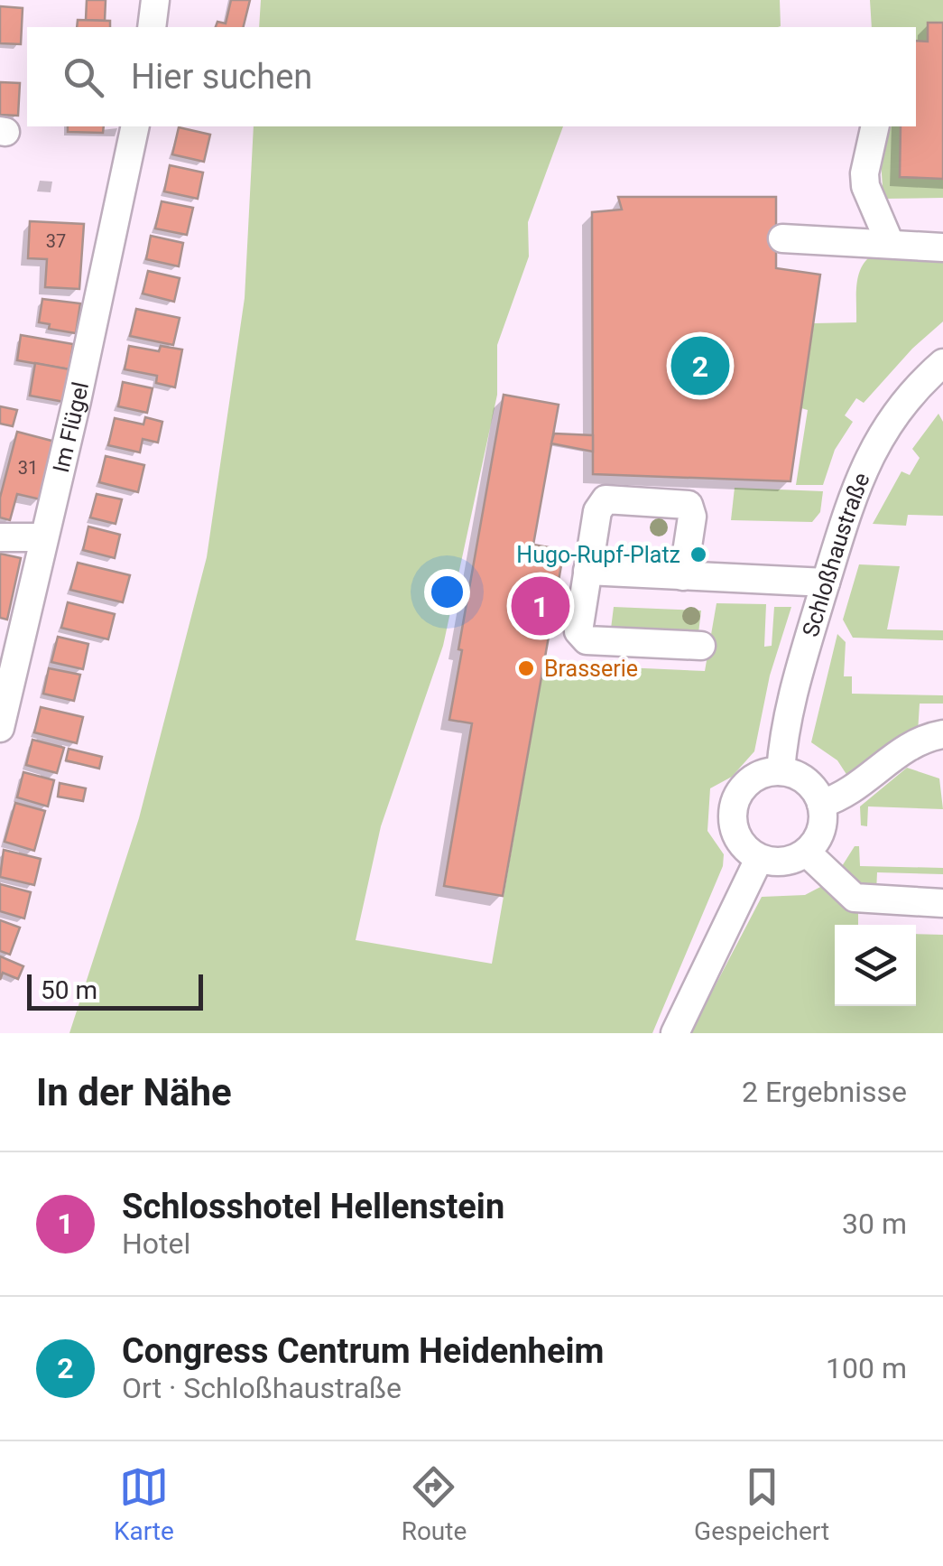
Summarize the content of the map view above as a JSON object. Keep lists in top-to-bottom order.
{
  "streets": {
    "street": ["Im Flügel", "Schloßhaustraße"]
  },
  "places": ["Hugo-Rupf-Platz", "Brasserie"],
  "house_numbers": ["37", "31"],
  "scale_bar": "50 m",
  "page": {
    "search": "Hier suchen",
    "pins": ["2", "1"],
    "scale": "50 m",
    "heading": ["In der Nähe", "2 Ergebnisse"],
    "list": [
      {
        "mark": "1",
        "name": "Schlosshotel Hellenstein",
        "note": "Hotel",
        "value": "30 m"
      },
      {
        "mark": "2",
        "name": "Congress Centrum Heidenheim",
        "note": "Ort · Schloßhaustraße",
        "value": "100 m"
      }
    ],
    "nav": ["Karte", "Route", "Gespeichert"]
  }
}
